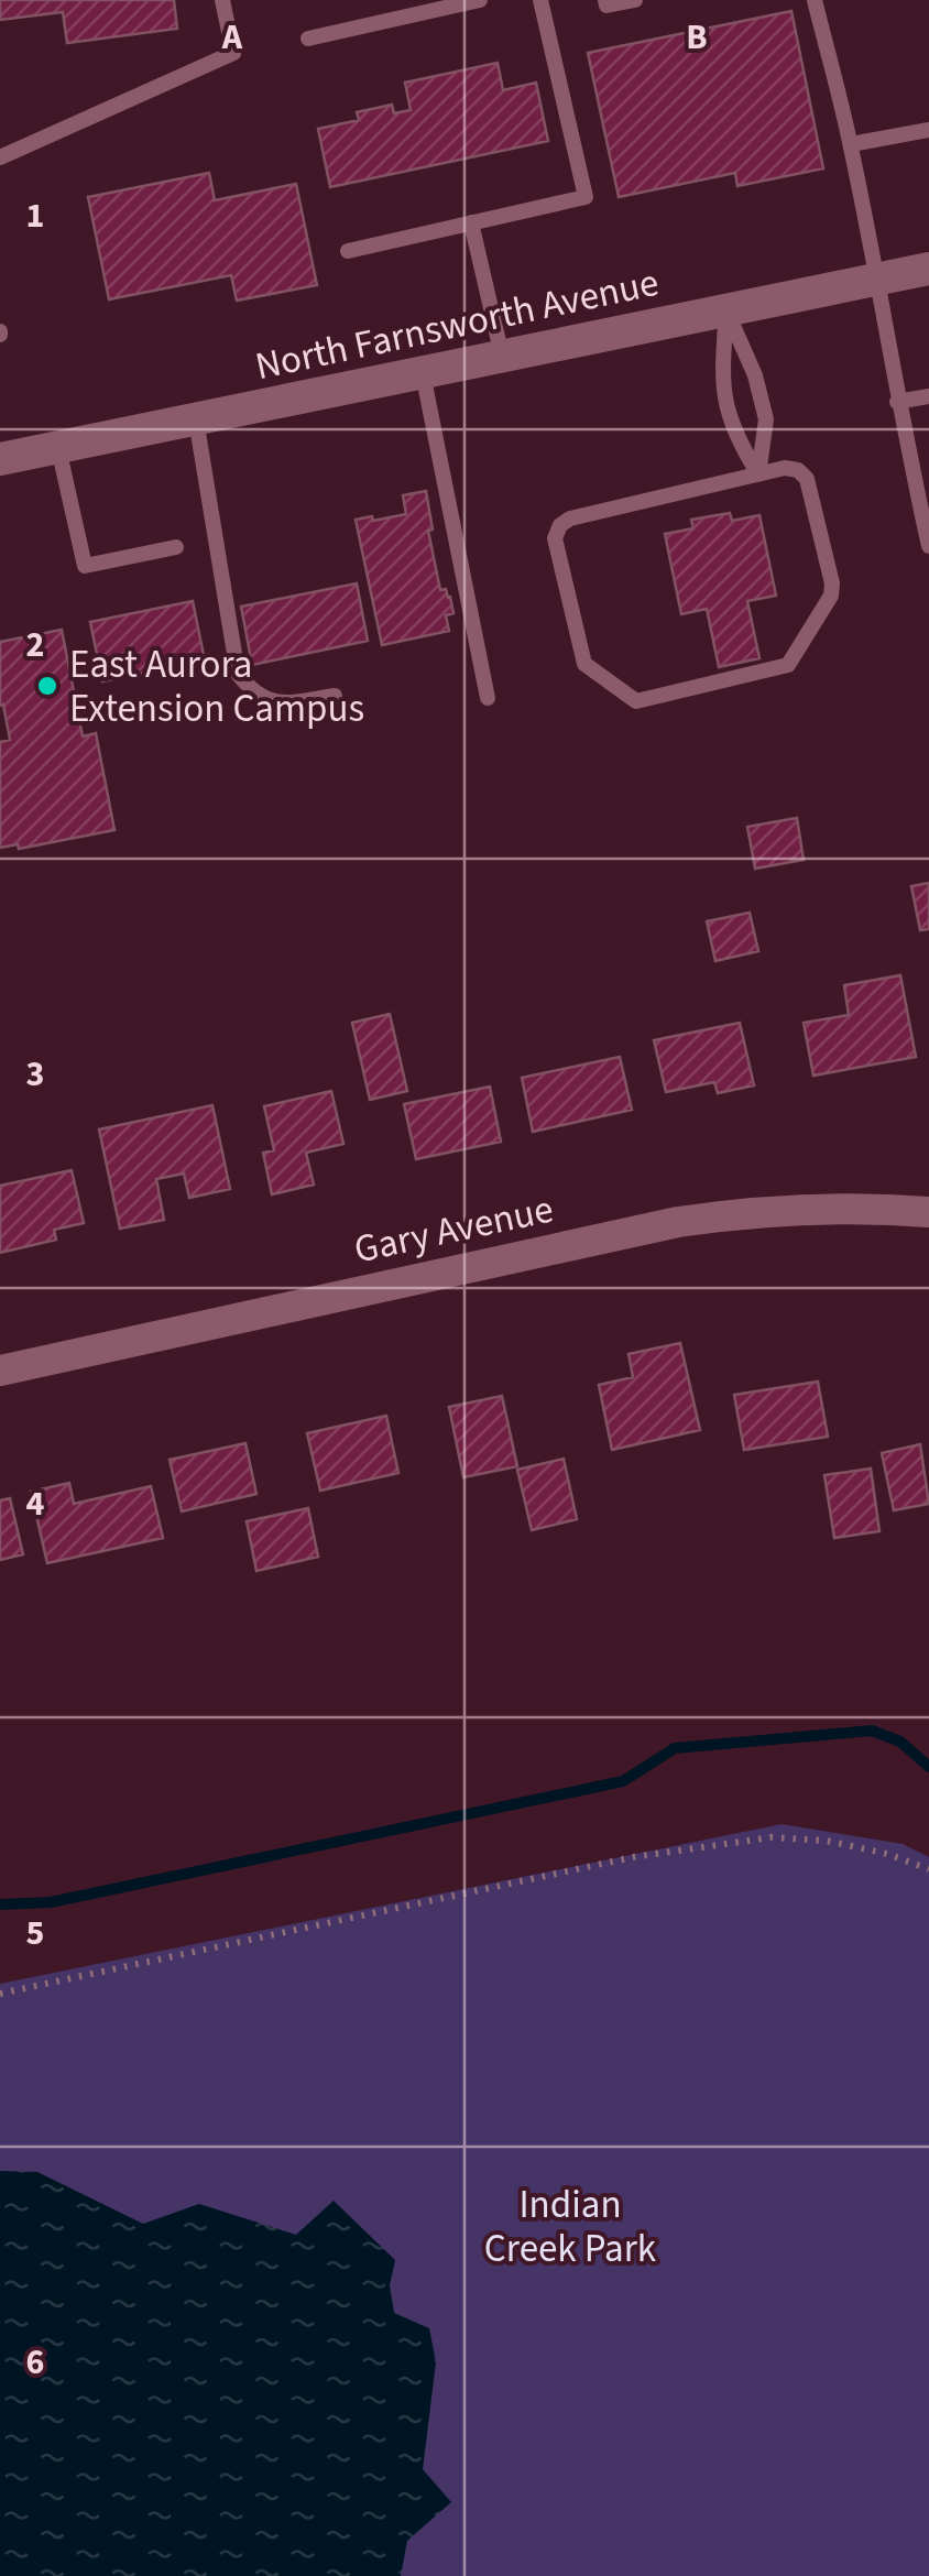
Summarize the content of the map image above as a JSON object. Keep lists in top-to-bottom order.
{
  "streets": {
    "main road": ["North Farnsworth Avenue"],
    "street": ["Gary Avenue"]
  },
  "parks": ["Indian Creek Park"],
  "places": ["East Aurora Extension Campus"],
  "grid": {
    "columns": ["A", "B"],
    "rows": [
      "1",
      "2",
      "3",
      "4",
      "5",
      "6"
    ]
  }
}
